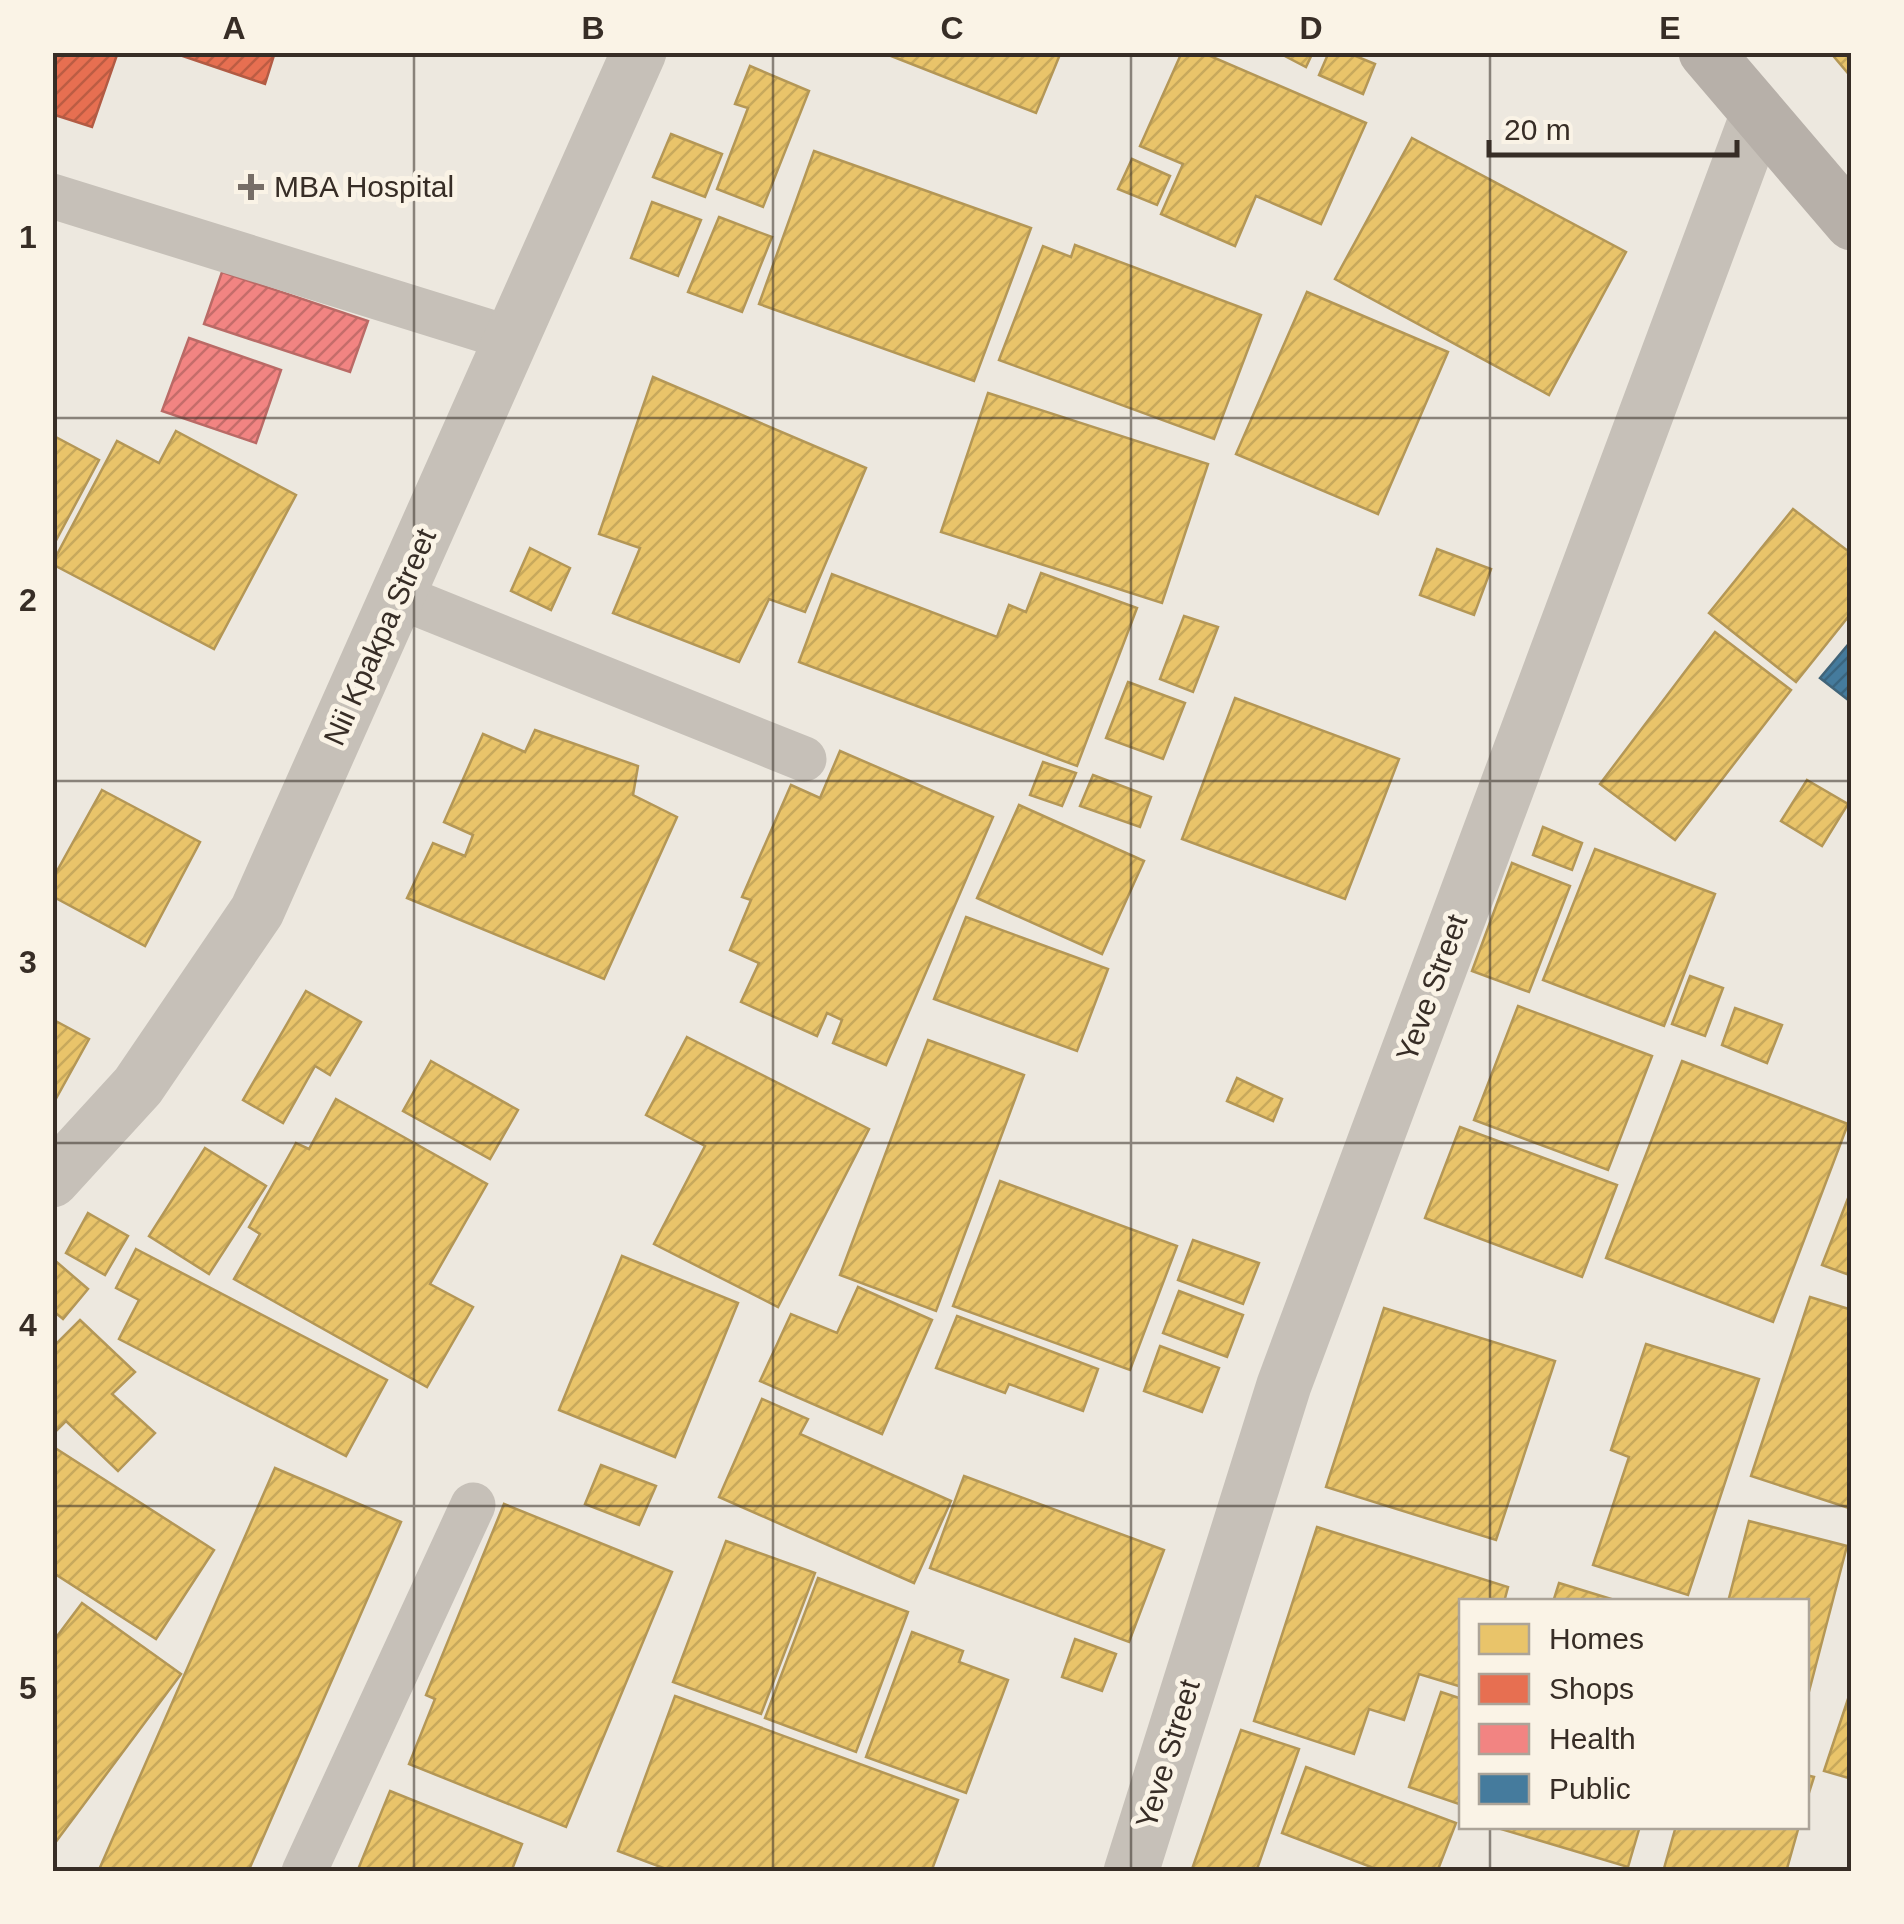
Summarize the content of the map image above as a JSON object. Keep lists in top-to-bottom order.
{
  "streets": {
    "street": ["Nii Kpakpa Street", "Yeve Street"]
  },
  "places": {
    "health": ["MBA Hospital"]
  },
  "legend": [
    "Homes",
    "Shops",
    "Health",
    "Public"
  ],
  "scale_bar": "20 m",
  "grid": {
    "columns": [
      "A",
      "B",
      "C",
      "D",
      "E"
    ],
    "rows": [
      "1",
      "2",
      "3",
      "4",
      "5"
    ]
  }
}
